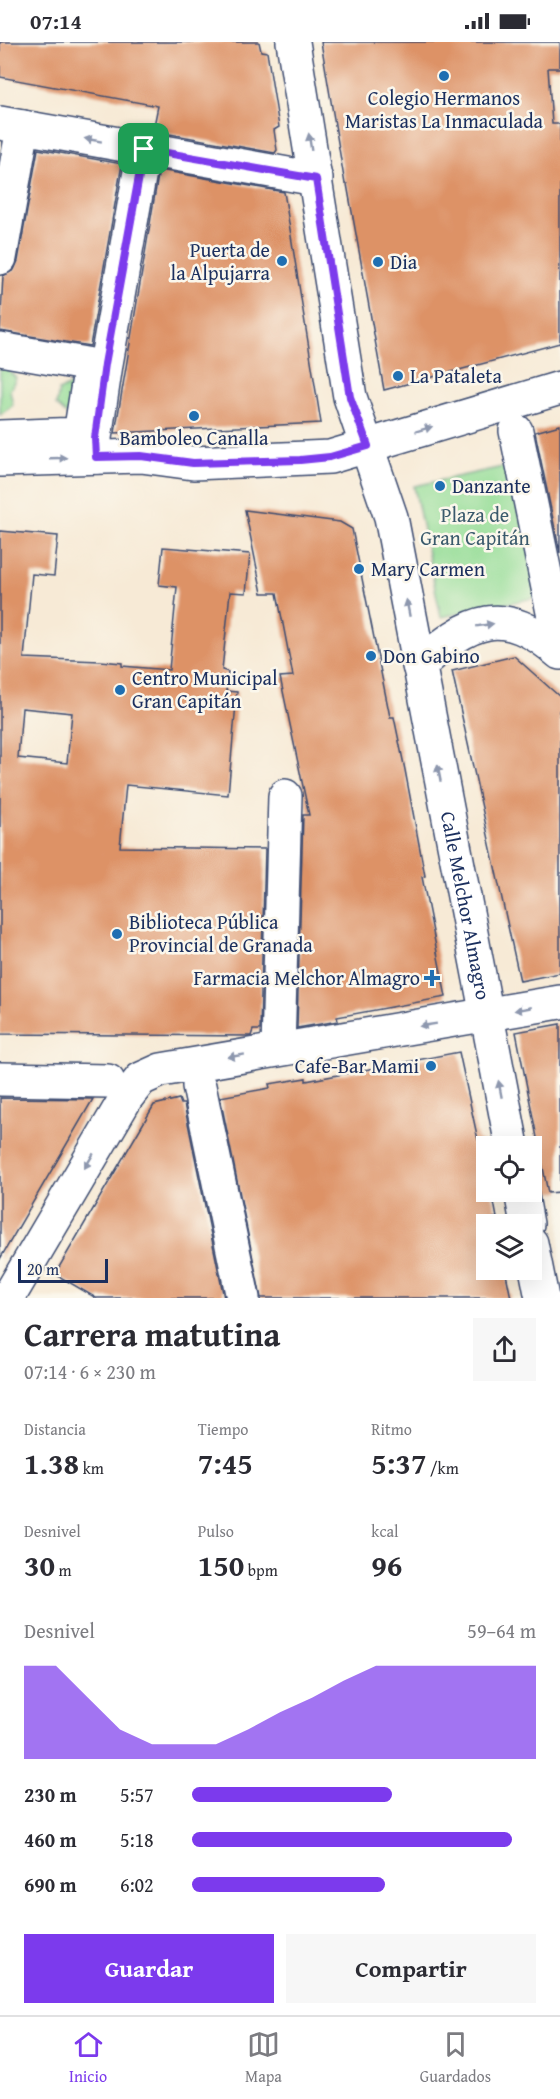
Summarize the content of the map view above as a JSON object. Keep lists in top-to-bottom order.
{
  "streets": {
    "street": ["Calle Melchor Almagro"]
  },
  "parks": ["Plaza de Gran Capitán"],
  "places": {
    "other": [
      "Colegio Hermanos Maristas La Inmaculada",
      "Puerta de la Alpujarra",
      "Dia",
      "La Pataleta",
      "Bamboleo Canalla",
      "Danzante",
      "Mary Carmen",
      "Don Gabino",
      "Centro Municipal Gran Capitán",
      "Biblioteca Pública Provincial de Granada",
      "Cafe-Bar Mami"
    ],
    "health": ["Farmacia Melchor Almagro"]
  },
  "scale_bar": "20 m",
  "page": {
    "status": "07:14",
    "scale": "20 m",
    "heading": ["Carrera matutina", "07:14 · 6 × 230 m"],
    "stats": [
      ["Distancia", "1.38 km"],
      ["Tiempo", "7:45"],
      ["Ritmo", "5:37 /km"],
      ["Desnivel", "30 m"],
      ["Pulso", "150 bpm"],
      ["kcal", "96"]
    ],
    "chart": ["Desnivel", "59–64 m"],
    "list": [
      {
        "name": "230 m",
        "note": "5:57"
      },
      {
        "name": "460 m",
        "note": "5:18"
      },
      {
        "name": "690 m",
        "note": "6:02"
      }
    ],
    "buttons": ["Guardar", "Compartir"],
    "tabs": ["Inicio", "Mapa", "Guardados"]
  }
}
